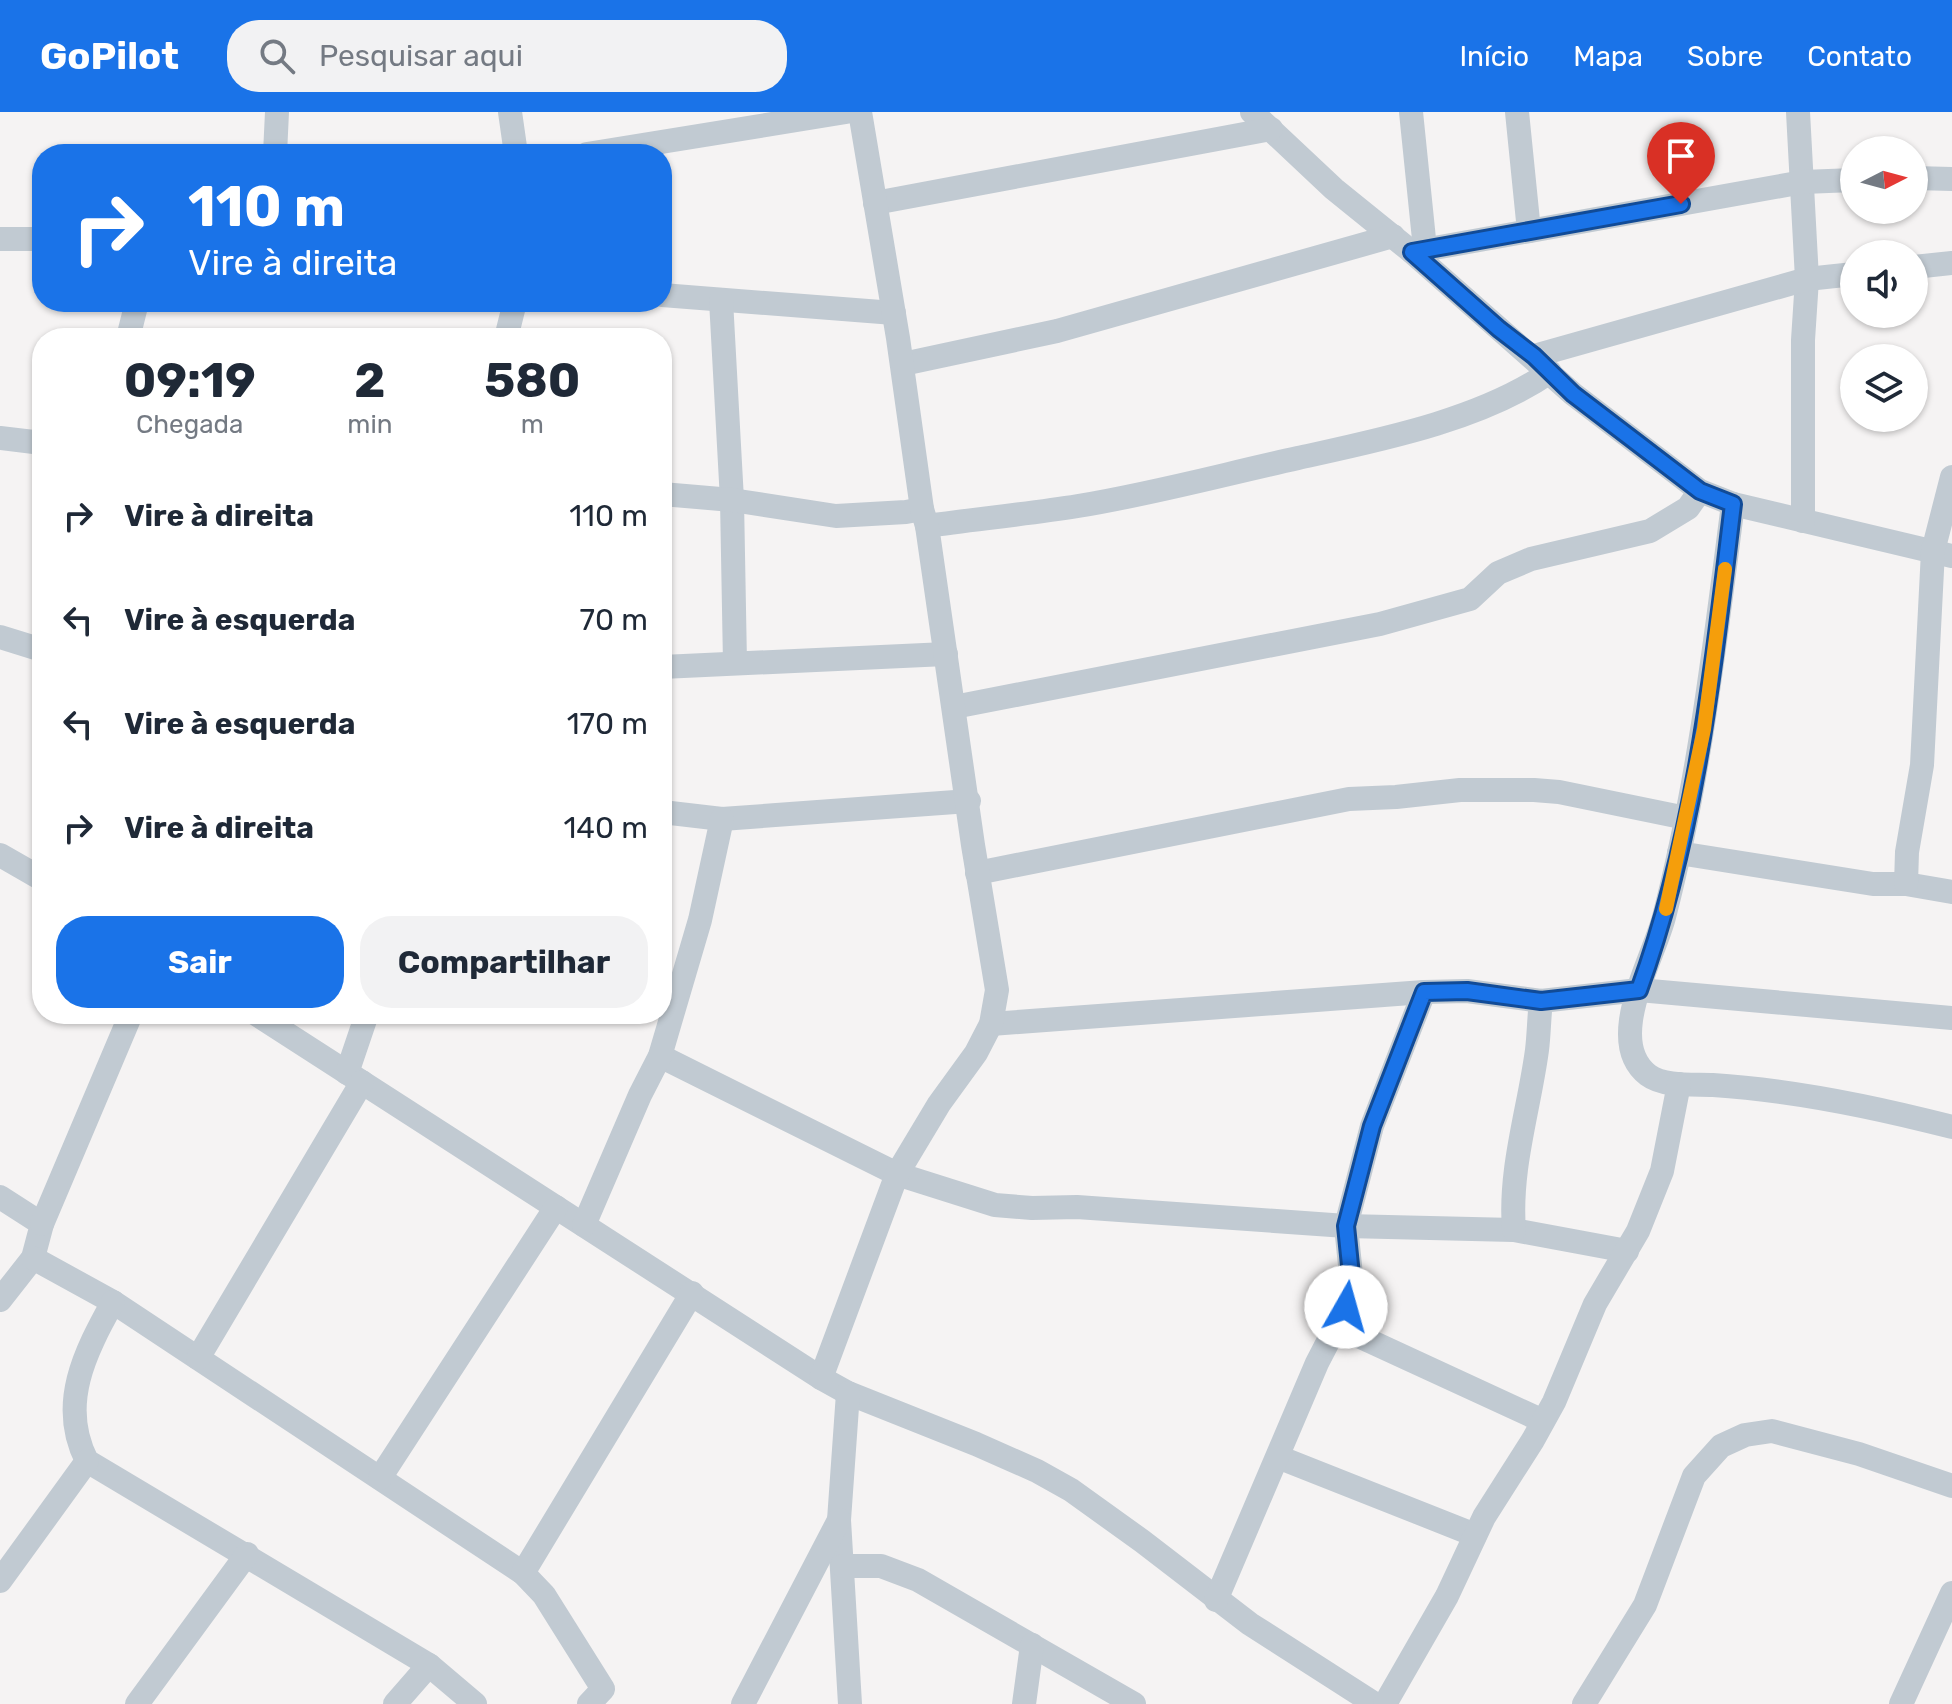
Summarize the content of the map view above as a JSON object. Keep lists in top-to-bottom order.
{
  "north": "right",
  "page": {
    "header": "GoPilot",
    "search": "Pesquisar aqui",
    "nav": [
      "Início",
      "Mapa",
      "Sobre",
      "Contato"
    ],
    "turn": ["110 m", "Vire à direita"],
    "eta": [
      "09:19",
      "Chegada",
      "2",
      "min",
      "580",
      "m"
    ],
    "list": [
      {
        "name": "Vire à direita",
        "value": "110 m"
      },
      {
        "name": "Vire à esquerda",
        "value": "70 m"
      },
      {
        "name": "Vire à esquerda",
        "value": "170 m"
      },
      {
        "name": "Vire à direita",
        "value": "140 m"
      }
    ],
    "buttons": ["Sair", "Compartilhar"]
  }
}
